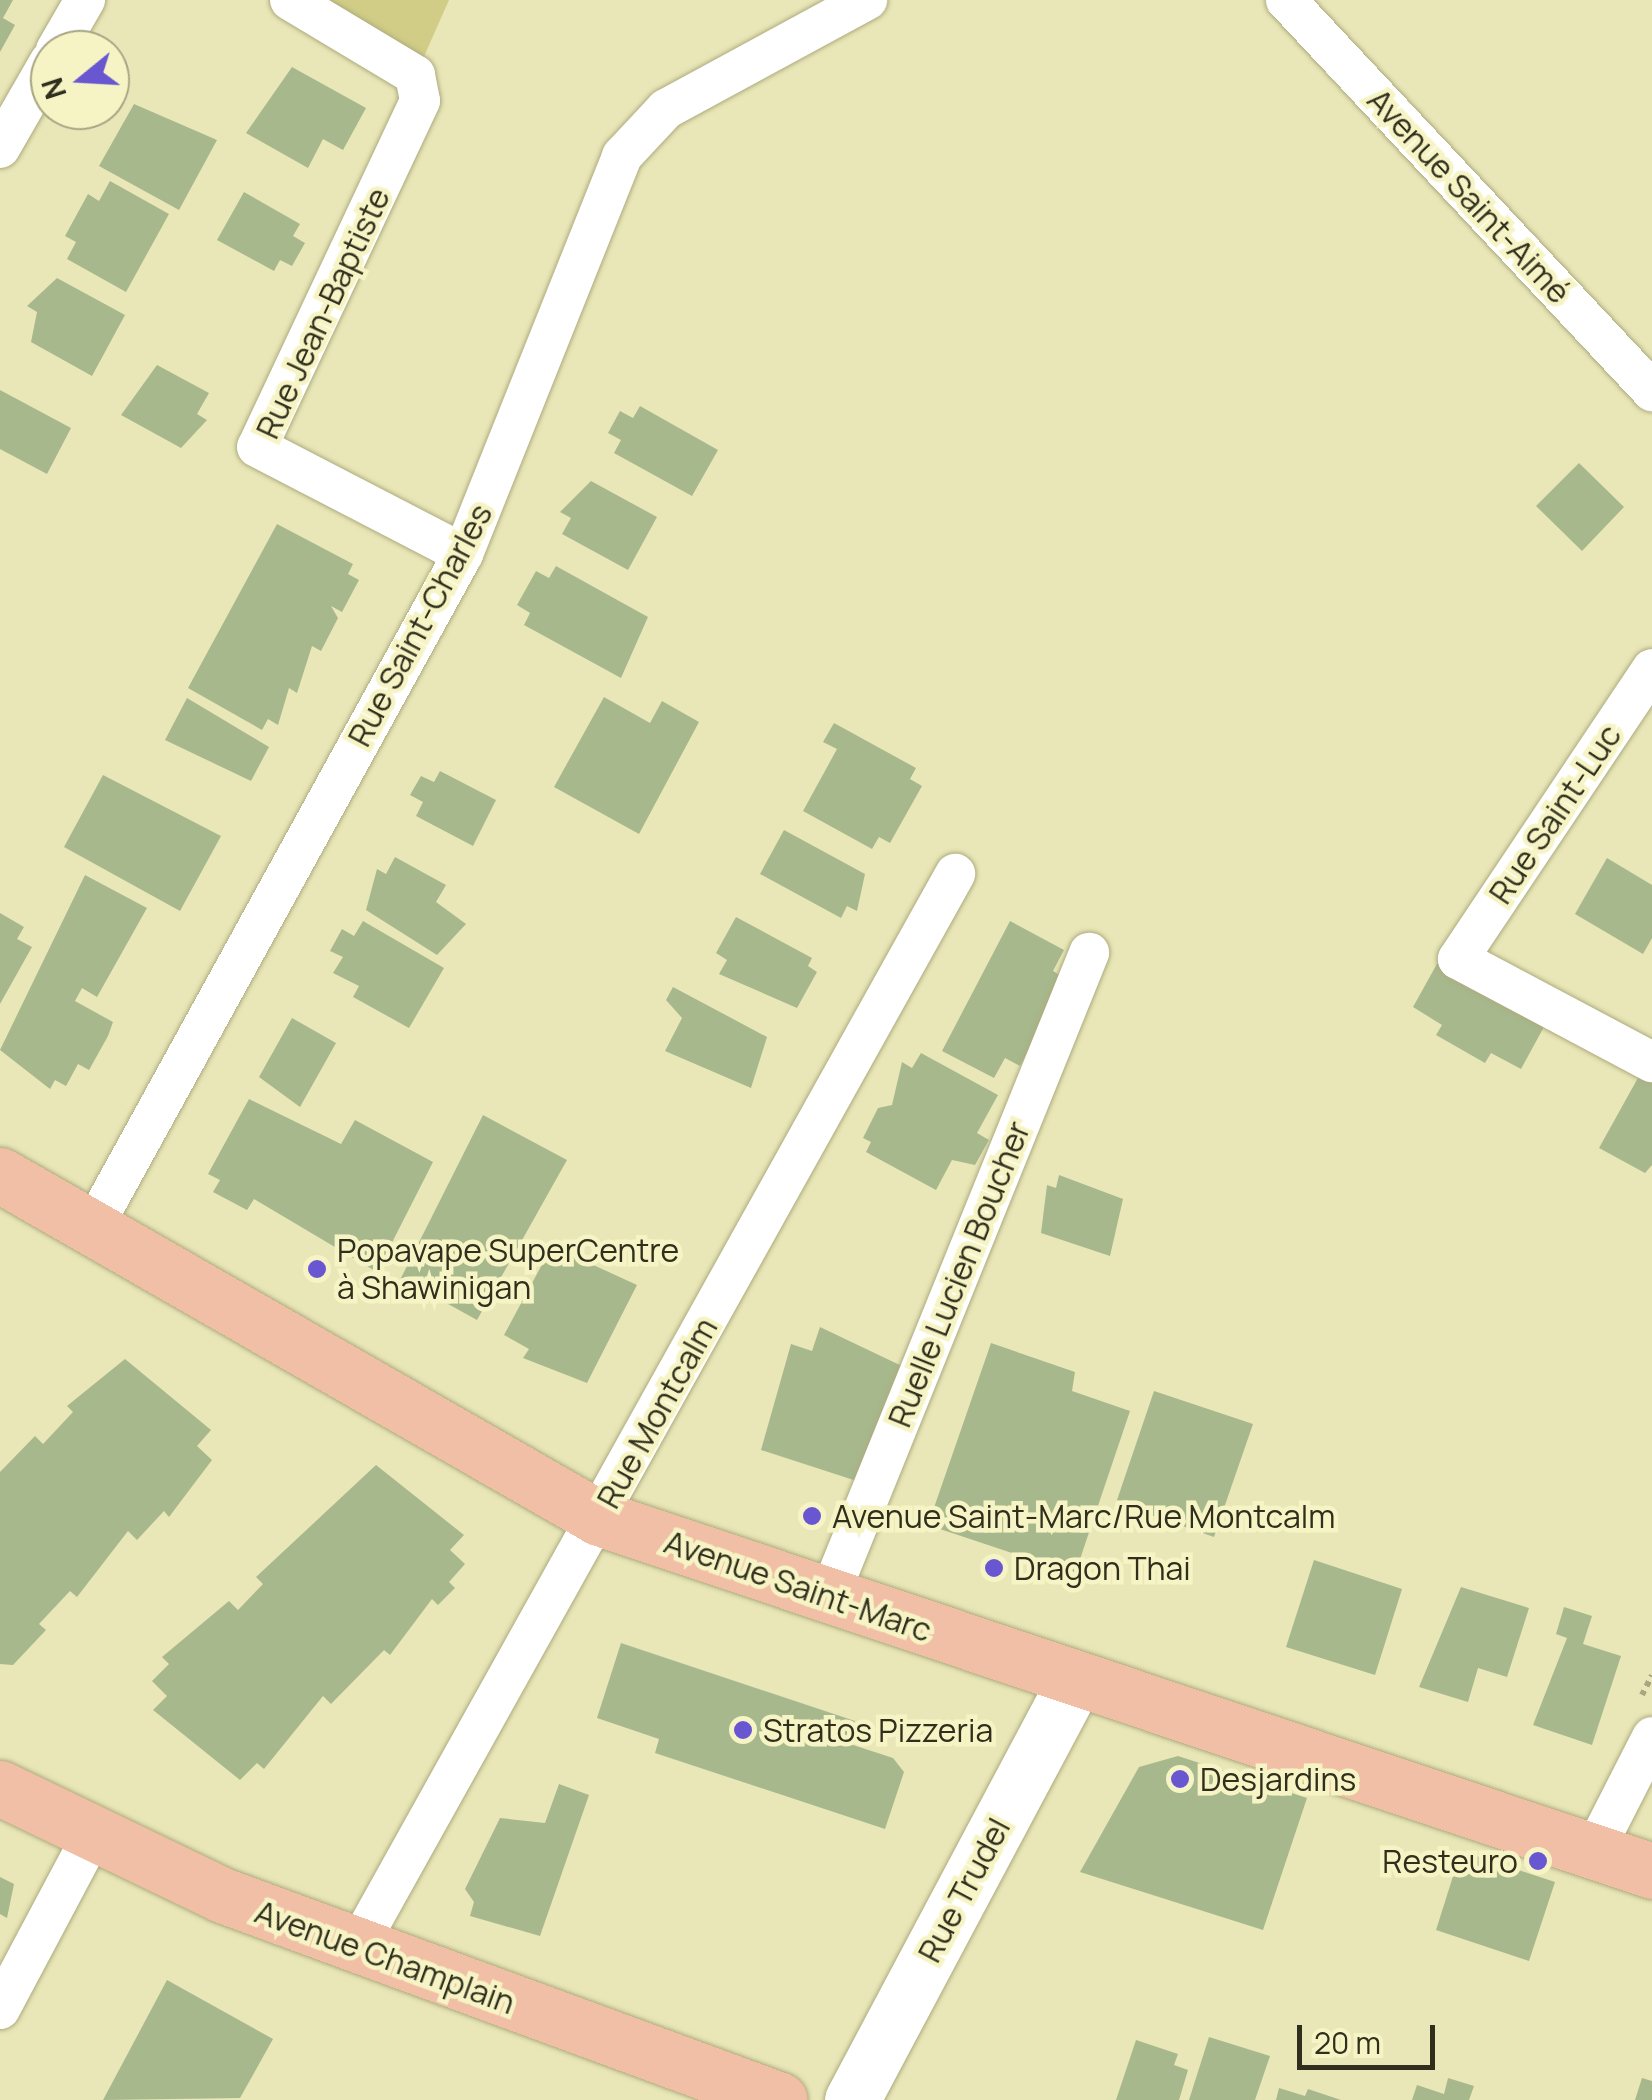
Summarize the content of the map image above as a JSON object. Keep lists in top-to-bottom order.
{
  "streets": {
    "main road": ["Avenue Saint-Marc", "Rue Trudel", "Avenue Champlain"],
    "street": [
      "Avenue Saint-Aimé",
      "Rue Jean-Baptiste",
      "Rue Saint-Charles",
      "Rue Saint-Luc",
      "Ruelle Lucien Boucher",
      "Rue Montcalm"
    ]
  },
  "crossings": [
    ["Rue Jean-Baptiste", "Rue Saint-Charles"],
    ["Rue Saint-Charles", "Avenue Saint-Marc"],
    ["Ruelle Lucien Boucher", "Avenue Saint-Marc"],
    ["Rue Montcalm", "Avenue Saint-Marc"],
    ["Rue Montcalm", "Avenue Champlain"],
    ["Avenue Saint-Marc", "Rue Trudel"]
  ],
  "places": [
    "Popavape SuperCentre à Shawinigan",
    "Avenue Saint-Marc/Rue Montcalm",
    "Dragon Thai",
    "Stratos Pizzeria",
    "Desjardins",
    "Resteuro"
  ],
  "scale_bar": "20 m",
  "north": "left"
}
